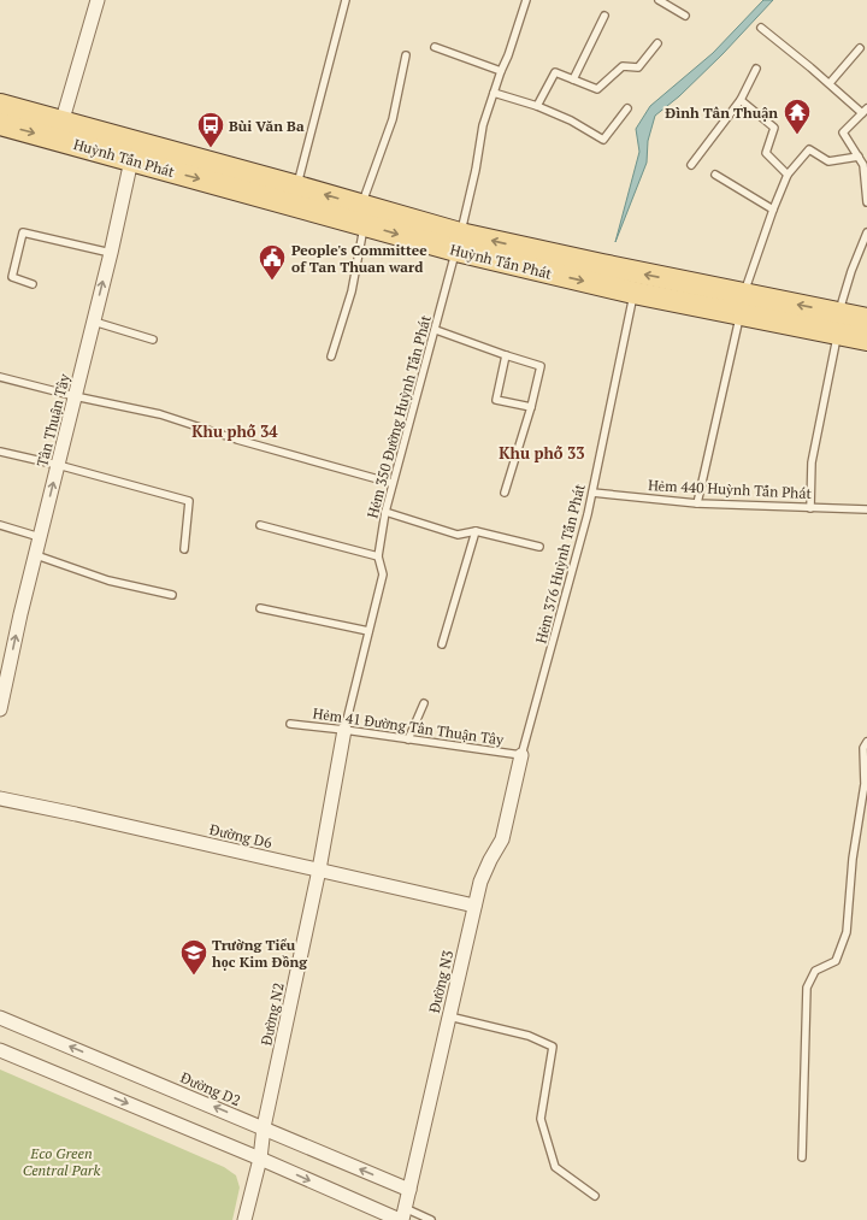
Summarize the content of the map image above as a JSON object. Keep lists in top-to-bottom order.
{
  "streets": {
    "main road": ["Huỳnh Tấn Phát"],
    "street": [
      "Tân Thuận Tây",
      "Đường D6",
      "Đường N3",
      "Đường N2",
      "Đường D2"
    ],
    "lane": [
      "Hẻm 350 Đường Huỳnh Tấn Phát",
      "Hẻm 440 Huỳnh Tấn Phát",
      "Hẻm 376 Huỳnh Tấn Phát",
      "Hẻm 41 Đường Tân Thuận Tây"
    ]
  },
  "crossings": [
    ["Huỳnh Tấn Phát", "Hẻm 350 Đường Huỳnh Tấn Phát"],
    ["Huỳnh Tấn Phát", "Tân Thuận Tây"],
    ["Huỳnh Tấn Phát", "Hẻm 376 Huỳnh Tấn Phát"],
    ["Hẻm 350 Đường Huỳnh Tấn Phát", "Hẻm 41 Đường Tân Thuận Tây"],
    ["Hẻm 350 Đường Huỳnh Tấn Phát", "Đường N2"],
    ["Hẻm 440 Huỳnh Tấn Phát", "Hẻm 376 Huỳnh Tấn Phát"],
    ["Hẻm 376 Huỳnh Tấn Phát", "Hẻm 41 Đường Tân Thuận Tây"],
    ["Hẻm 376 Huỳnh Tấn Phát", "Đường N3"],
    ["Hẻm 41 Đường Tân Thuận Tây", "Đường N3"],
    ["Hẻm 41 Đường Tân Thuận Tây", "Đường N2"],
    ["Đường D6", "Đường N3"],
    ["Đường D6", "Đường N2"],
    ["Đường N3", "Đường D2"],
    ["Đường N2", "Đường D2"]
  ],
  "one_way": ["Tân Thuận Tây"],
  "districts": ["Khu phố 34", "Khu phố 33"],
  "parks": ["Eco Green Central Park"],
  "places": {
    "temple": ["Đình Tân Thuận"],
    "bus stop": ["Bùi Văn Ba"],
    "public building": ["People's Committee of Tan Thuan ward"],
    "school or university": ["Trường Tiểu học Kim Đồng"]
  }
}
